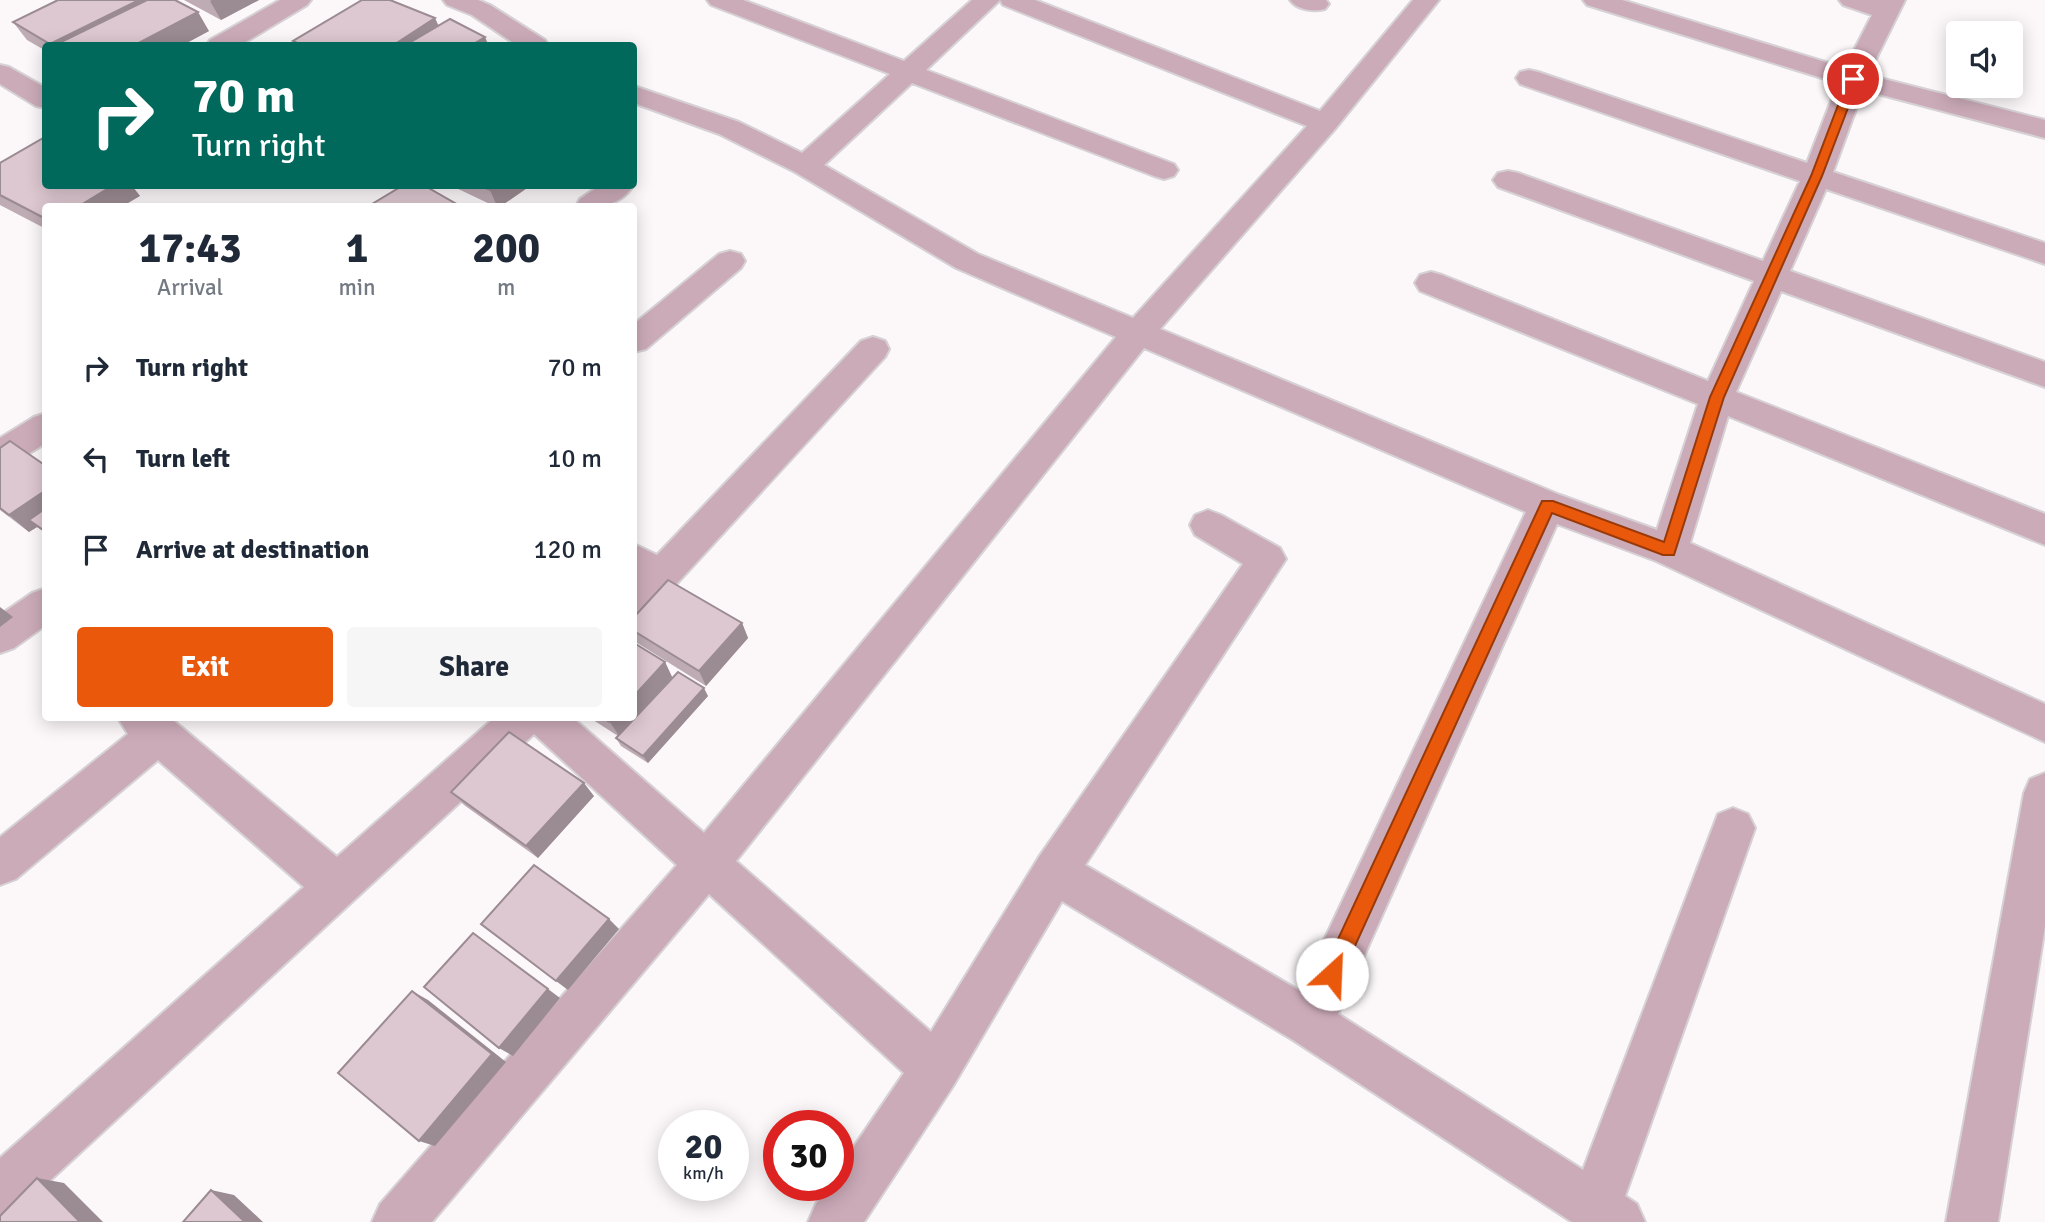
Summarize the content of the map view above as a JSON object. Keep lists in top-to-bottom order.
{
  "page": {
    "turn": ["70 m", "Turn right"],
    "eta": [
      "17:43",
      "Arrival",
      "1",
      "min",
      "200",
      "m"
    ],
    "list": [
      {
        "name": "Turn right",
        "value": "70 m"
      },
      {
        "name": "Turn left",
        "value": "10 m"
      },
      {
        "name": "Arrive at destination",
        "value": "120 m"
      }
    ],
    "buttons": ["Exit", "Share"],
    "speed": "20 km/h",
    "limit": "30"
  }
}
